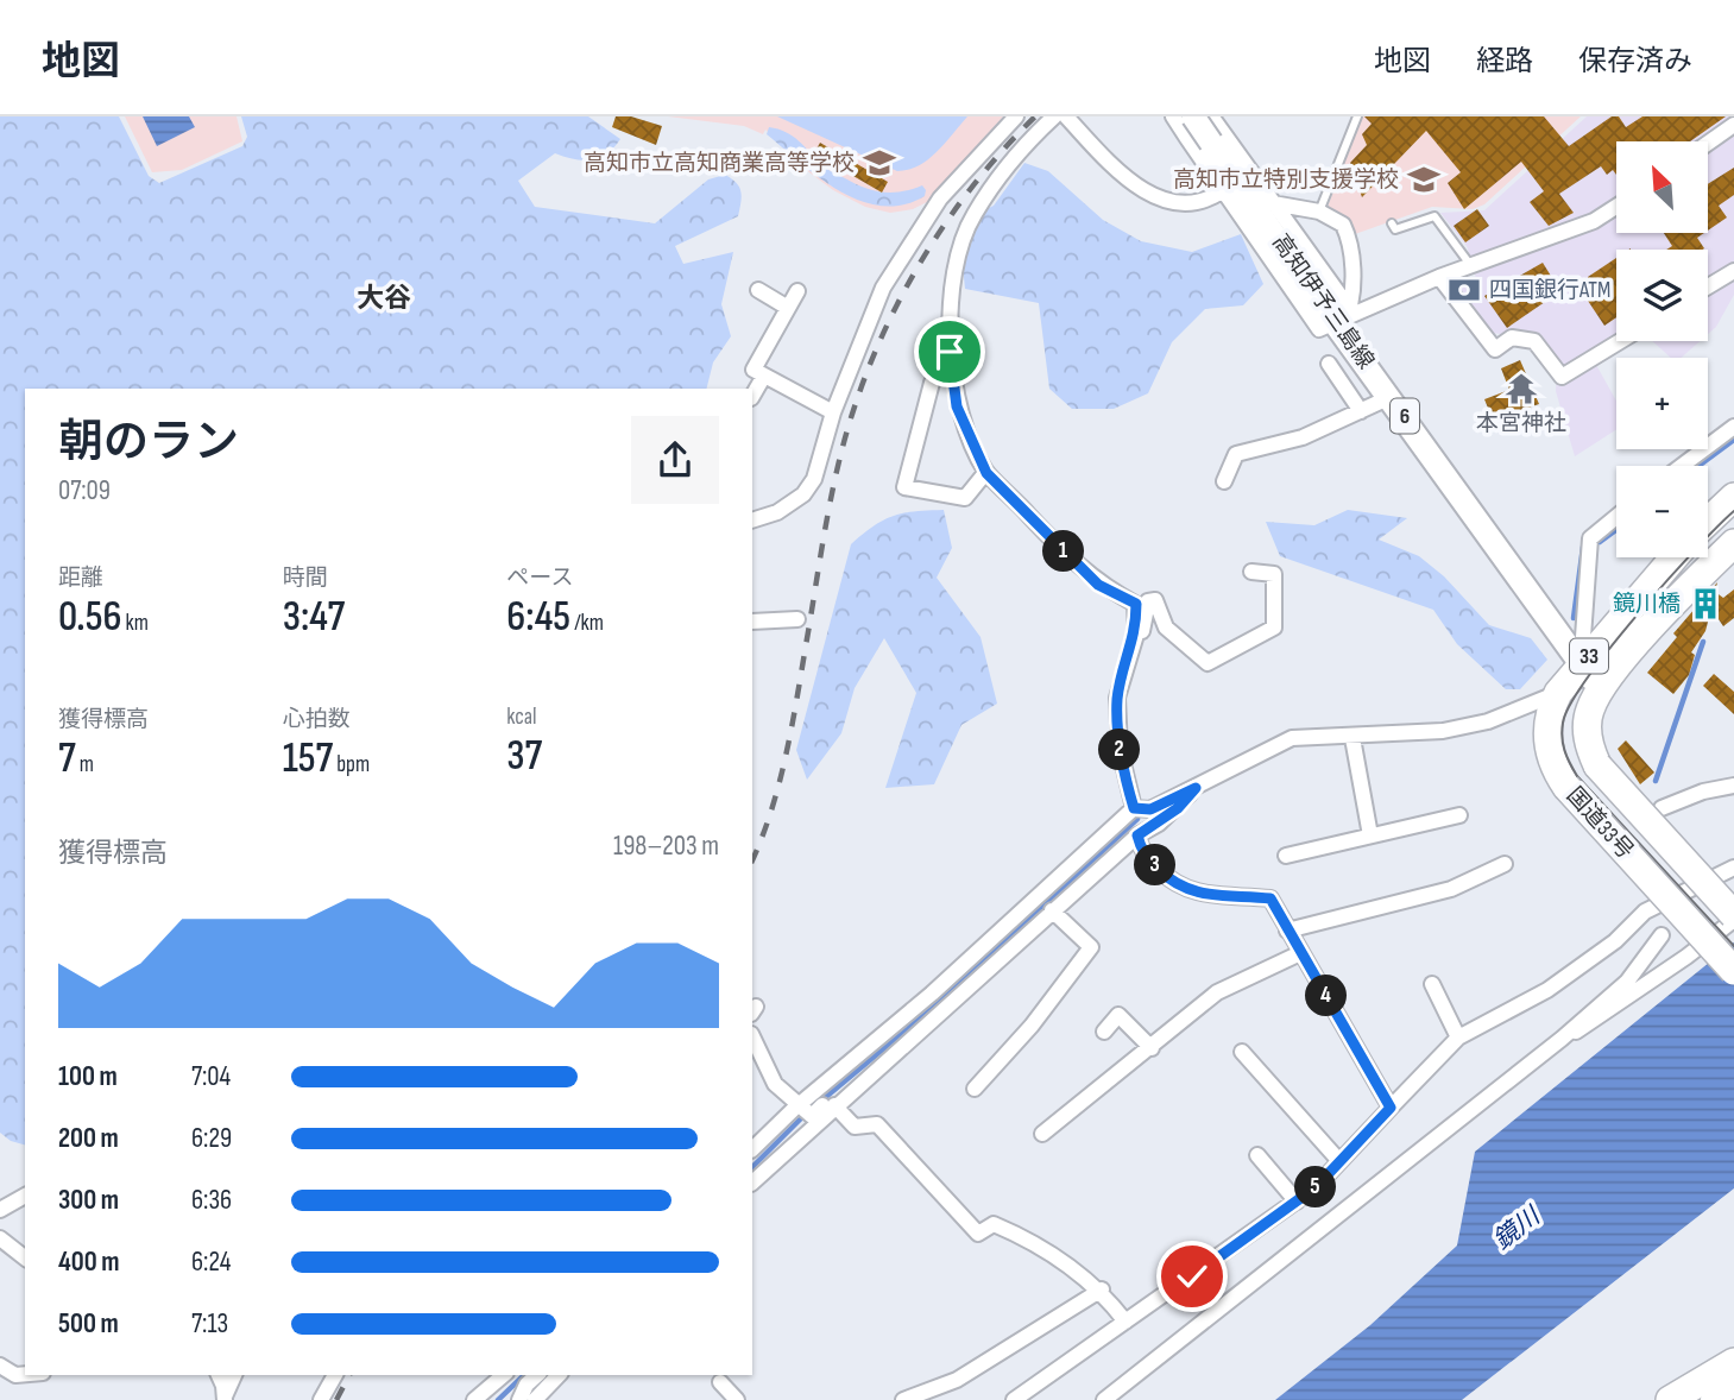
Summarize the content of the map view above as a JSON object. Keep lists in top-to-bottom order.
{
  "streets": {
    "highway": ["33", "国道33号"],
    "main road": ["高知伊予三島線", "6"]
  },
  "crossings": [
    ["高知伊予三島線", "国道33号"]
  ],
  "districts": ["大谷"],
  "water": ["鏡川"],
  "places": {
    "school or university": ["高知市立高知商業高等学校", "高知市立特別支援学校"],
    "bank": ["四国銀行ATM"],
    "temple": ["本宮神社"],
    "building": ["鏡川橋"]
  },
  "north": "top left",
  "page": {
    "header": "地図",
    "nav": ["地図", "経路", "保存済み"],
    "map_buttons": ["+", "−"],
    "heading": ["朝のラン", "07:09"],
    "pins": [
      "1",
      "2",
      "3",
      "4",
      "5"
    ],
    "stats": [
      ["距離", "0.56 km"],
      ["時間", "3:47"],
      ["ペース", "6:45 /km"],
      ["獲得標高", "7 m"],
      ["心拍数", "157 bpm"],
      ["kcal", "37"]
    ],
    "chart": ["獲得標高", "198–203 m"],
    "list": [
      {
        "name": "100 m",
        "note": "7:04"
      },
      {
        "name": "200 m",
        "note": "6:29"
      },
      {
        "name": "300 m",
        "note": "6:36"
      },
      {
        "name": "400 m",
        "note": "6:24"
      },
      {
        "name": "500 m",
        "note": "7:13"
      }
    ]
  }
}
